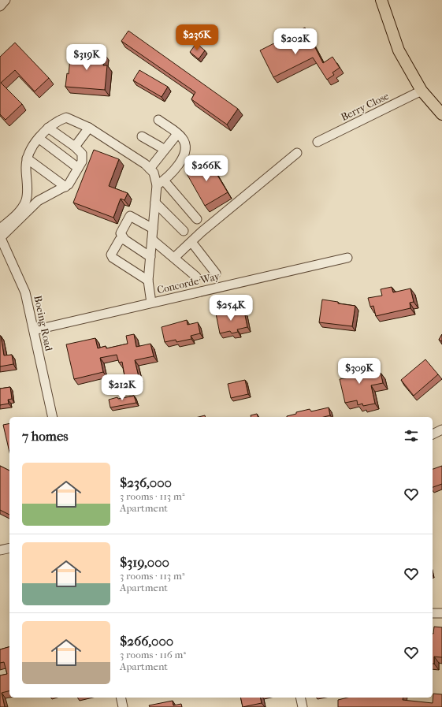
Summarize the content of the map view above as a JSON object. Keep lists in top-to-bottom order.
{
  "streets": {
    "street": ["Berry Close", "Concorde Way", "Boeing Road"]
  },
  "crossings": [
    ["Concorde Way", "Boeing Road"]
  ],
  "page": {
    "price": [
      "$236K",
      "$202K",
      "$319K",
      "$266K",
      "$254K",
      "$309K",
      "$212K"
    ],
    "heading": "7 homes",
    "list": [
      {
        "name": "$236,000",
        "note": "3 rooms · 113 m² · Apartment"
      },
      {
        "name": "$319,000",
        "note": "3 rooms · 113 m² · Apartment"
      },
      {
        "name": "$266,000",
        "note": "3 rooms · 116 m² · Apartment"
      }
    ]
  }
}
